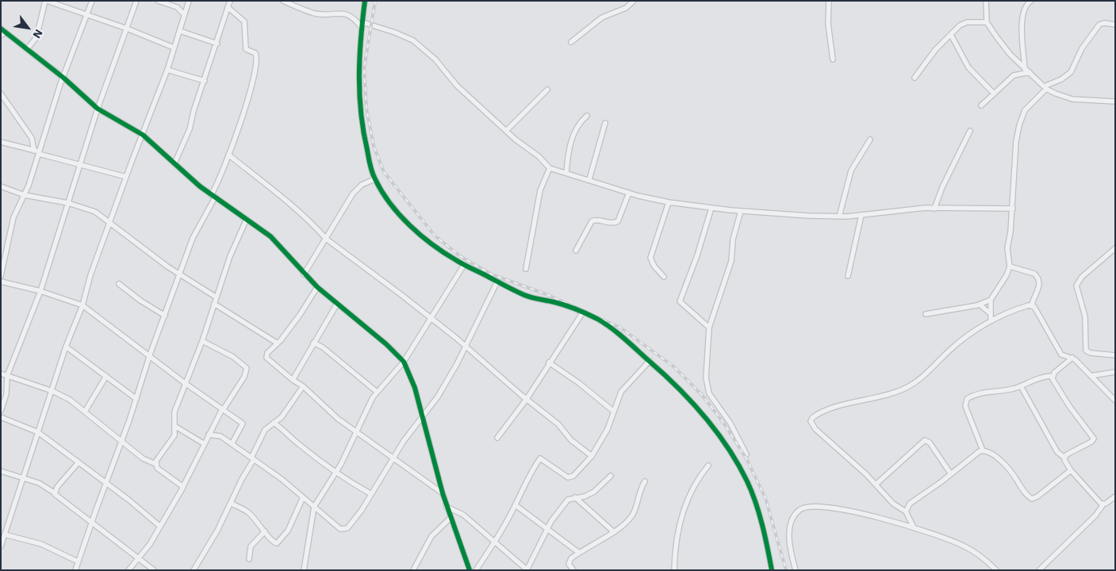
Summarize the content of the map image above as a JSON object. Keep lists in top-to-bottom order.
{
  "north": "bottom right"
}
